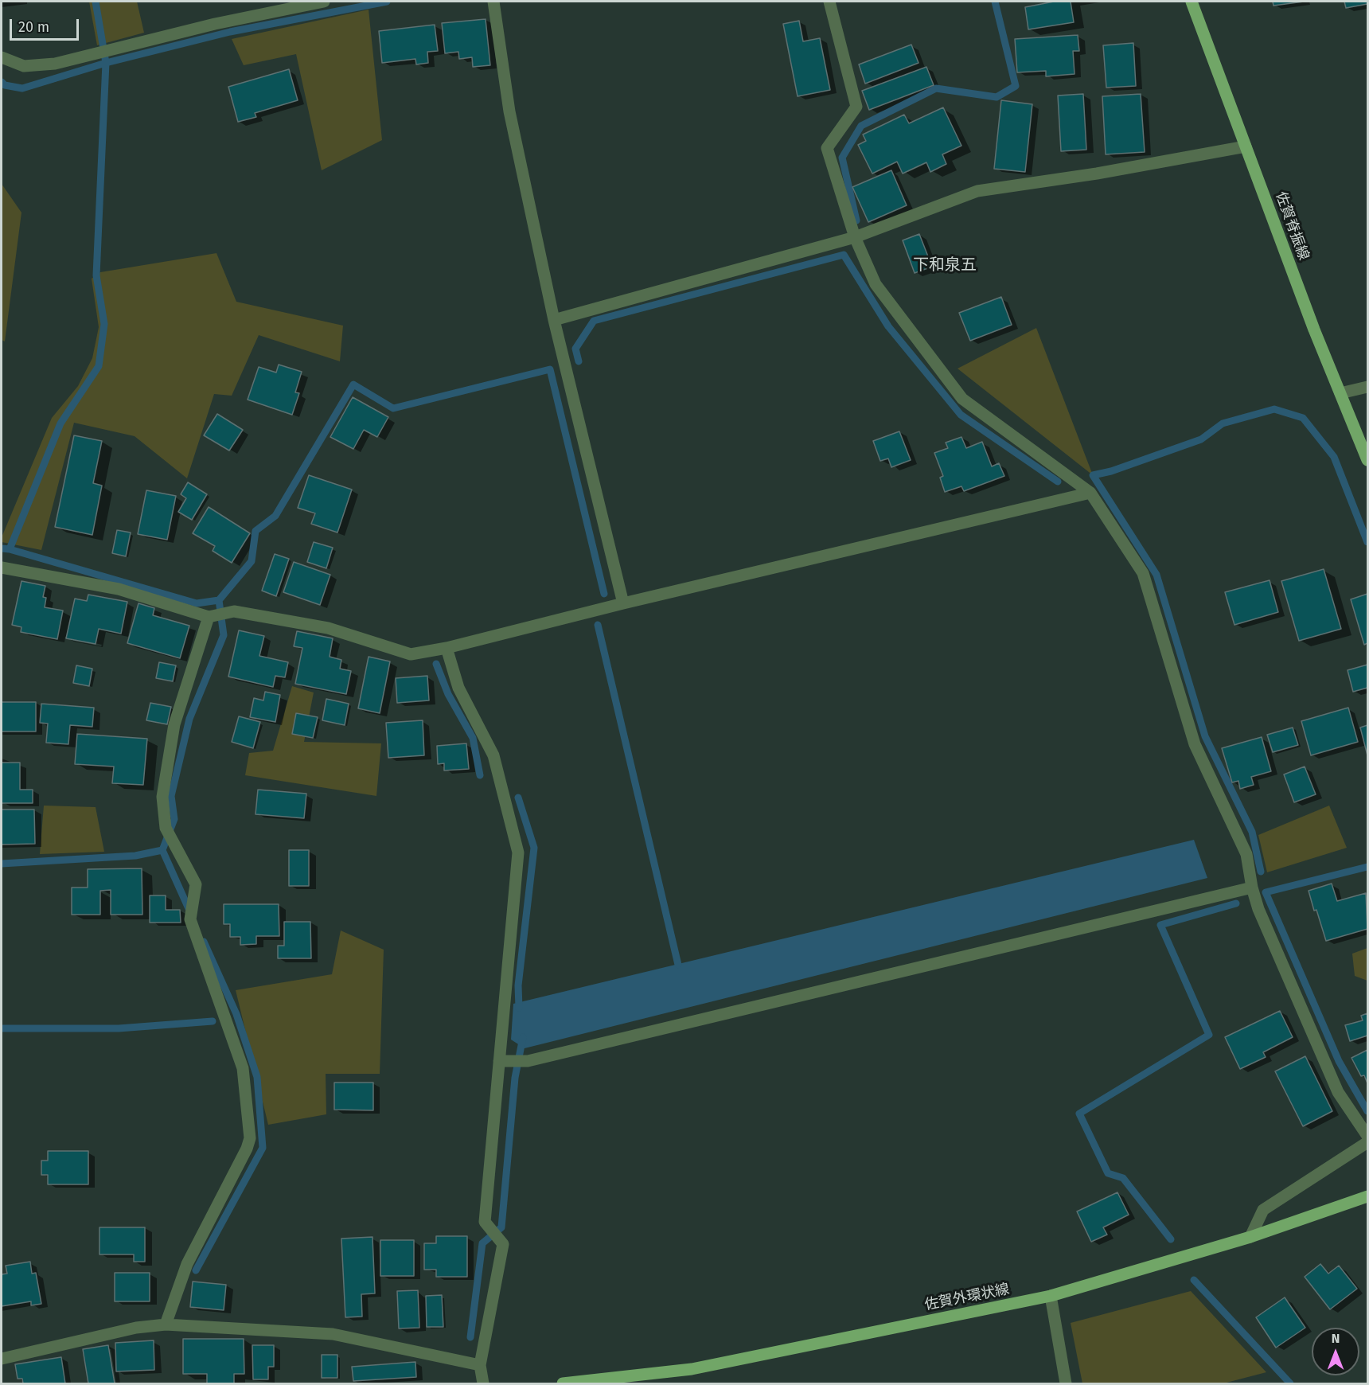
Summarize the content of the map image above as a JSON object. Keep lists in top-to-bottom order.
{
  "streets": {
    "main road": ["佐賀脊振線", "佐賀外環状線"]
  },
  "districts": ["下和泉五"],
  "scale_bar": "20 m",
  "north": "top"
}
